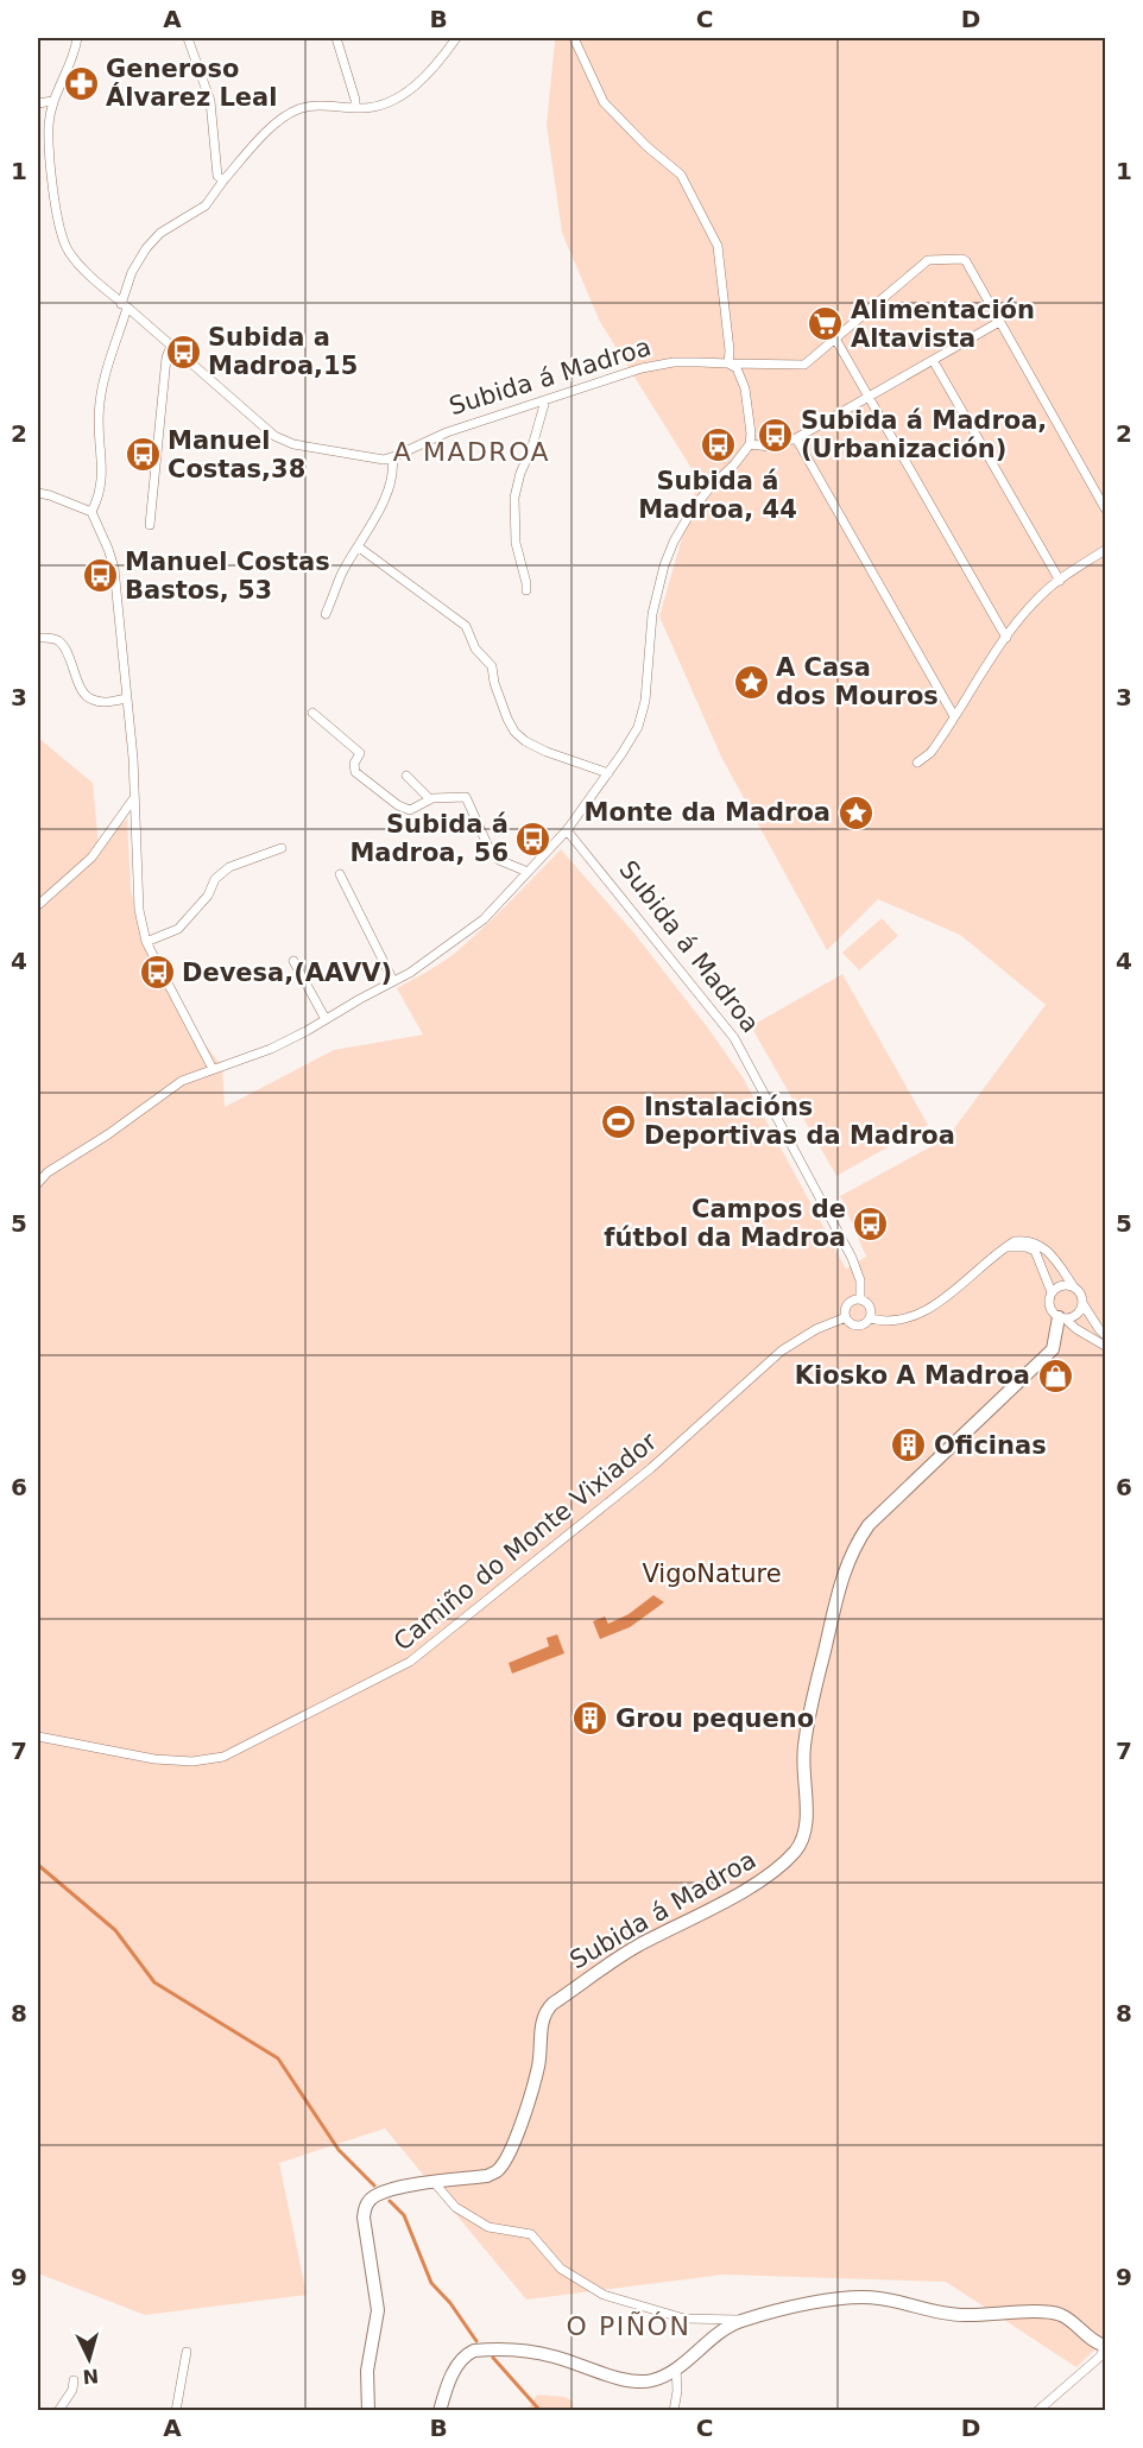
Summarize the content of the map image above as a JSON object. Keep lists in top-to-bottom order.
{
  "streets": {
    "street": ["Subida á Madroa", "Camiño do Monte Vixiador"]
  },
  "crossings": [
    ["Subida á Madroa", "Camiño do Monte Vixiador"]
  ],
  "districts": ["A MADROA", "O PIÑÓN"],
  "parks": ["VigoNature"],
  "places": {
    "pharmacy": ["Generoso Álvarez Leal"],
    "supermarket": ["Alimentación Altavista"],
    "bus stop": [
      "Subida a Madroa,15",
      "Subida á Madroa, (Urbanización)",
      "Subida á Madroa, 44",
      "Manuel Costas,38",
      "Manuel Costas Bastos, 53",
      "Subida á Madroa, 56",
      "Devesa,(AAVV)",
      "Campos de fútbol da Madroa"
    ],
    "place": ["A Casa dos Mouros", "Monte da Madroa"],
    "sports": ["Instalacións Deportivas da Madroa"],
    "shop": ["Kiosko A Madroa"],
    "building": ["Oficinas", "Grou pequeno"]
  },
  "north": "bottom",
  "grid": {
    "columns": [
      "A",
      "B",
      "C",
      "D"
    ],
    "rows": [
      "1",
      "2",
      "3",
      "4",
      "5",
      "6",
      "7",
      "8",
      "9"
    ]
  }
}
